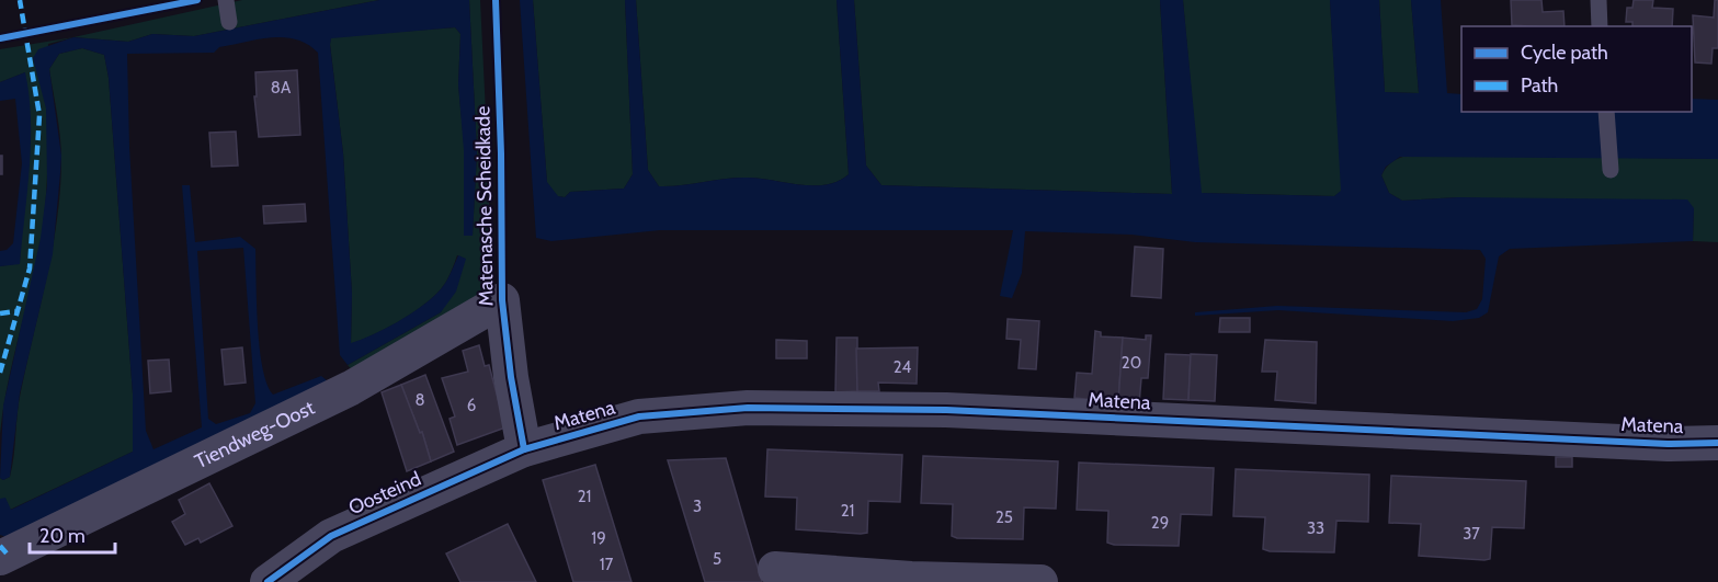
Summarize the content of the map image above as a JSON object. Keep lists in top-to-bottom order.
{
  "streets": {
    "street": [
      "Matenasche Scheidkade",
      "Matena",
      "Tiendweg-Oost",
      "Oosteind"
    ]
  },
  "crossings": [
    ["Matenasche Scheidkade", "Matena"],
    ["Matenasche Scheidkade", "Tiendweg-Oost"],
    ["Matenasche Scheidkade", "Oosteind"],
    ["Matena", "Oosteind"]
  ],
  "house_numbers": [
    "8A",
    "20",
    "24",
    "8",
    "6",
    "21",
    "3",
    "21",
    "25",
    "29",
    "33",
    "37",
    "19",
    "5",
    "17"
  ],
  "legend": ["Cycle path", "Path"],
  "scale_bar": "20 m"
}
